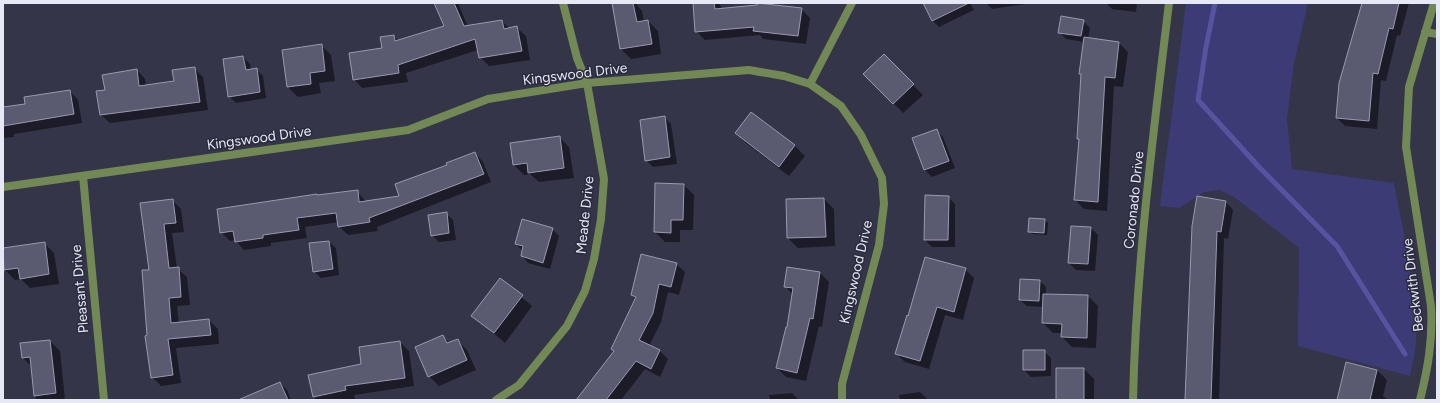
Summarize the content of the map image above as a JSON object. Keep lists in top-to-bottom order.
{
  "streets": {
    "street": [
      "Kingswood Drive",
      "Coronado Drive",
      "Meade Drive",
      "Beckwith Drive",
      "Pleasant Drive"
    ]
  },
  "crossings": [
    ["Kingswood Drive", "Meade Drive"],
    ["Kingswood Drive", "Pleasant Drive"]
  ]
}
